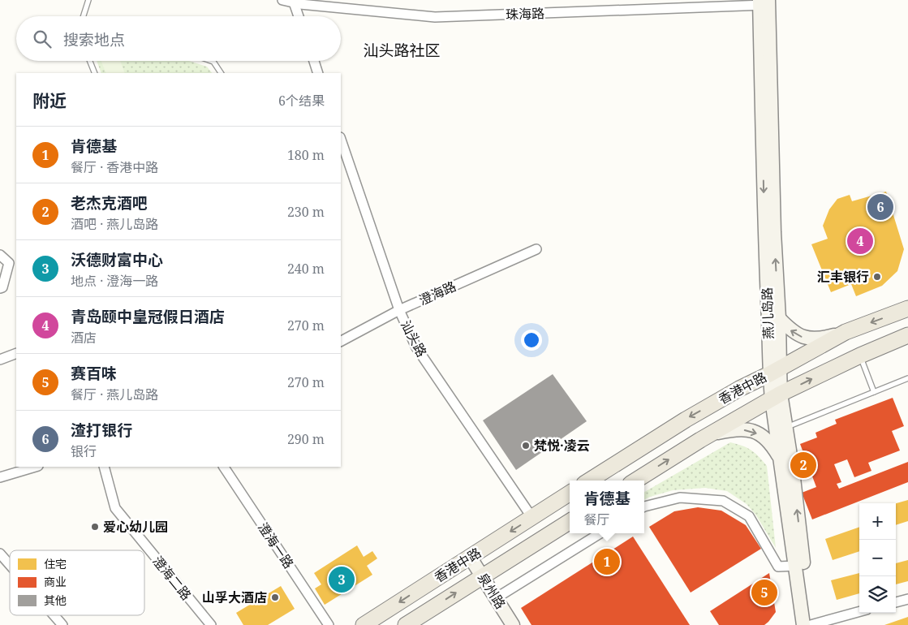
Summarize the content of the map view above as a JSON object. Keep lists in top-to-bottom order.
{
  "streets": {
    "main road": ["燕儿岛路", "香港中路", "泉州路"],
    "street": [
      "珠海路",
      "澄海路",
      "汕头路",
      "澄海一路",
      "澄海二路"
    ]
  },
  "crossings": [
    ["珠海路", "燕儿岛路"],
    ["澄海路", "汕头路"],
    ["燕儿岛路", "香港中路"],
    ["汕头路", "香港中路"],
    ["香港中路", "泉州路"]
  ],
  "districts": ["汕头路社区"],
  "places": [
    "汇丰银行",
    "梵悦·凌云",
    "爱心幼儿园",
    "山孚大酒店"
  ],
  "legend": ["住宅", "商业", "其他"],
  "page": {
    "search": "搜索地点",
    "heading": ["附近", "6个结果"],
    "list": [
      {
        "mark": "1",
        "name": "肯德基",
        "note": "餐厅 · 香港中路",
        "value": "180 m"
      },
      {
        "mark": "2",
        "name": "老杰克酒吧",
        "note": "酒吧 · 燕儿岛路",
        "value": "230 m"
      },
      {
        "mark": "3",
        "name": "沃德财富中心",
        "note": "地点 · 澄海一路",
        "value": "240 m"
      },
      {
        "mark": "4",
        "name": "青岛颐中皇冠假日酒店",
        "note": "酒店",
        "value": "270 m"
      },
      {
        "mark": "5",
        "name": "赛百味",
        "note": "餐厅 · 燕儿岛路",
        "value": "270 m"
      },
      {
        "mark": "6",
        "name": "渣打银行",
        "note": "银行",
        "value": "290 m"
      }
    ],
    "pins": [
      "6",
      "4",
      "2",
      "1",
      "3",
      "5"
    ],
    "popup": ["肯德基", "餐厅"],
    "map_buttons": ["+", "−"]
  }
}
